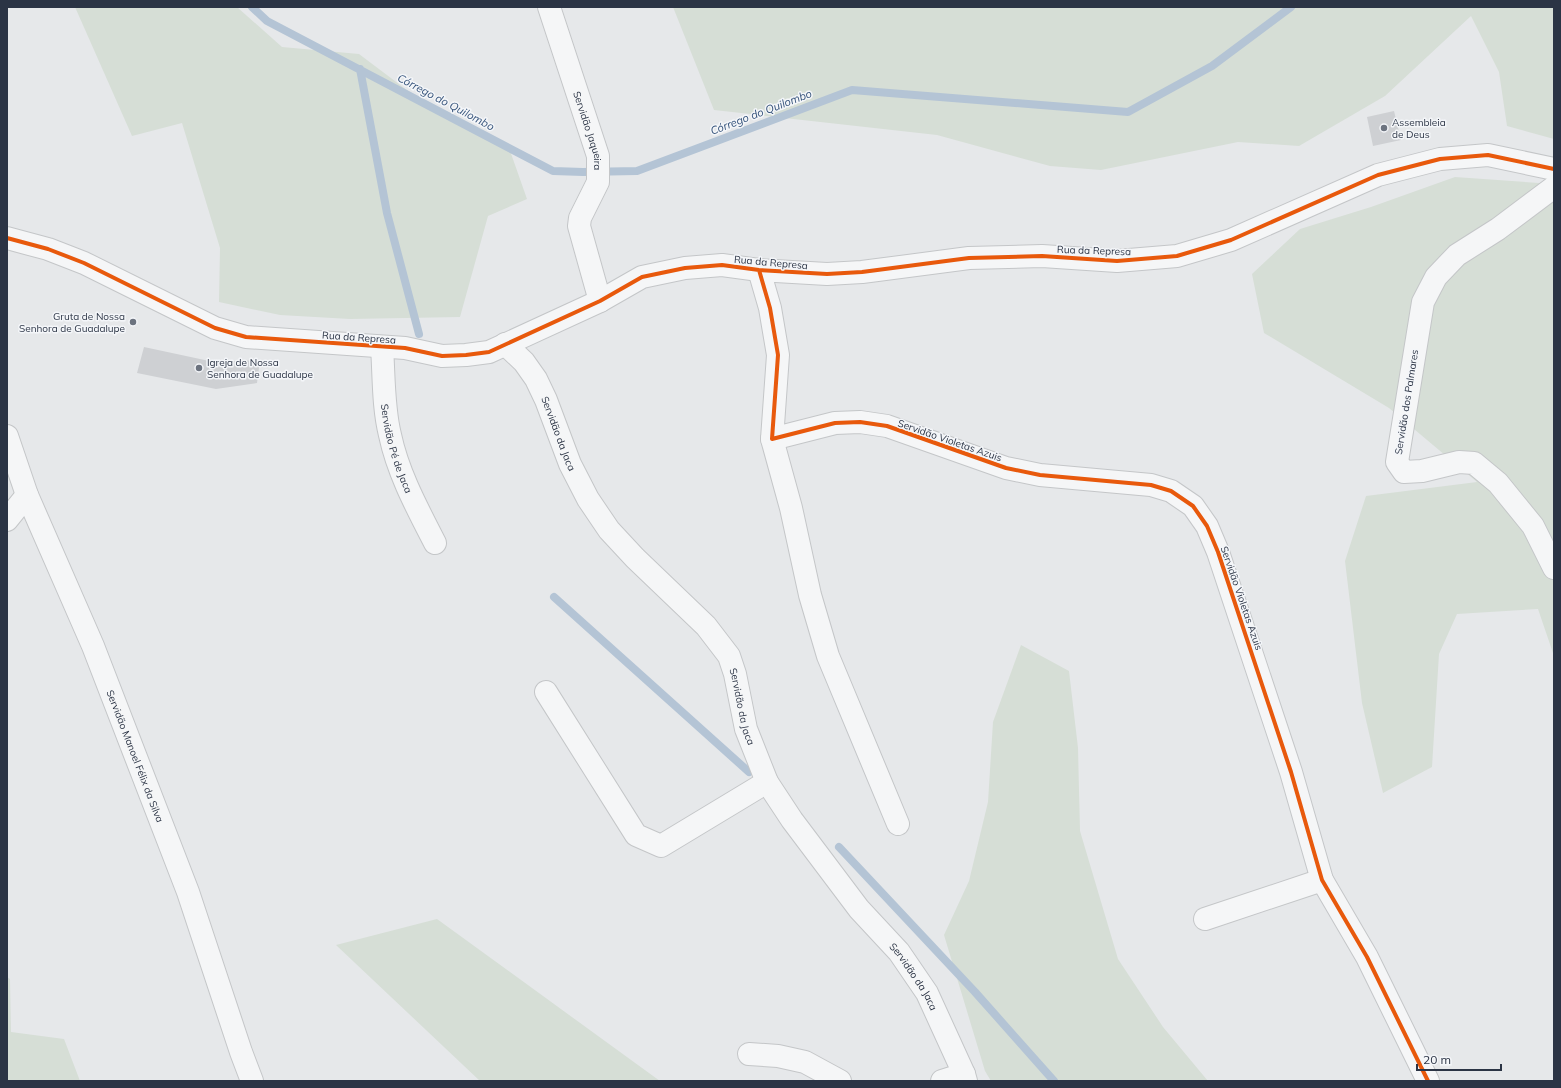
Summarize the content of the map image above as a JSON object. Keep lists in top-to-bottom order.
{
  "streets": {
    "street": [
      "Servidão Jaqueira",
      "Rua da Represa",
      "Servidão dos Palmares",
      "Servidão da Jaca",
      "Servidão Violetas Azuis",
      "Servidão Pé de Jaca",
      "Servidão Manoel Félix da Silva"
    ]
  },
  "crossings": [
    ["Servidão Jaqueira", "Rua da Represa"],
    ["Rua da Represa", "Servidão da Jaca"],
    ["Rua da Represa", "Servidão Pé de Jaca"]
  ],
  "water": ["Córrego do Quilombo"],
  "places": ["Assembleia de Deus", "Gruta de Nossa Senhora de Guadalupe", "Igreja de Nossa Senhora de Guadalupe"],
  "scale_bar": "20 m"
}
